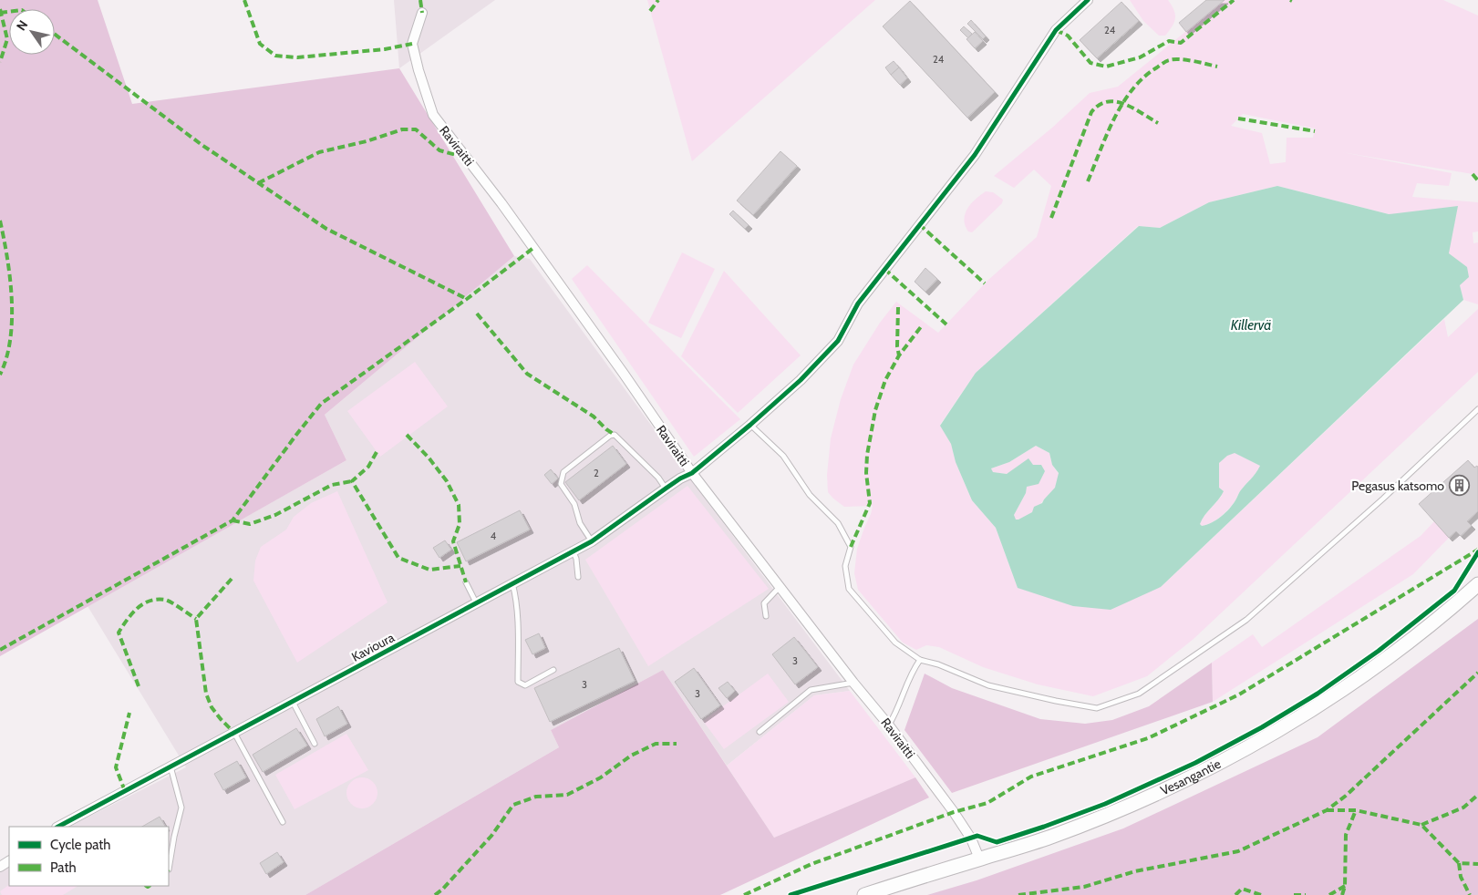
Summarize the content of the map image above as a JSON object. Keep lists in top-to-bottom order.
{
  "streets": {
    "street": ["Raviraitti", "Kavioura", "Vesangantie"]
  },
  "crossings": [
    ["Raviraitti", "Kavioura"],
    ["Raviraitti", "Vesangantie"]
  ],
  "water": ["Killervä"],
  "places": {
    "building": ["Pegasus katsomo"]
  },
  "house_numbers": [
    "24",
    "24",
    "2",
    "4",
    "3",
    "3",
    "3"
  ],
  "legend": ["Cycle path", "Path"],
  "north": "top left"
}
